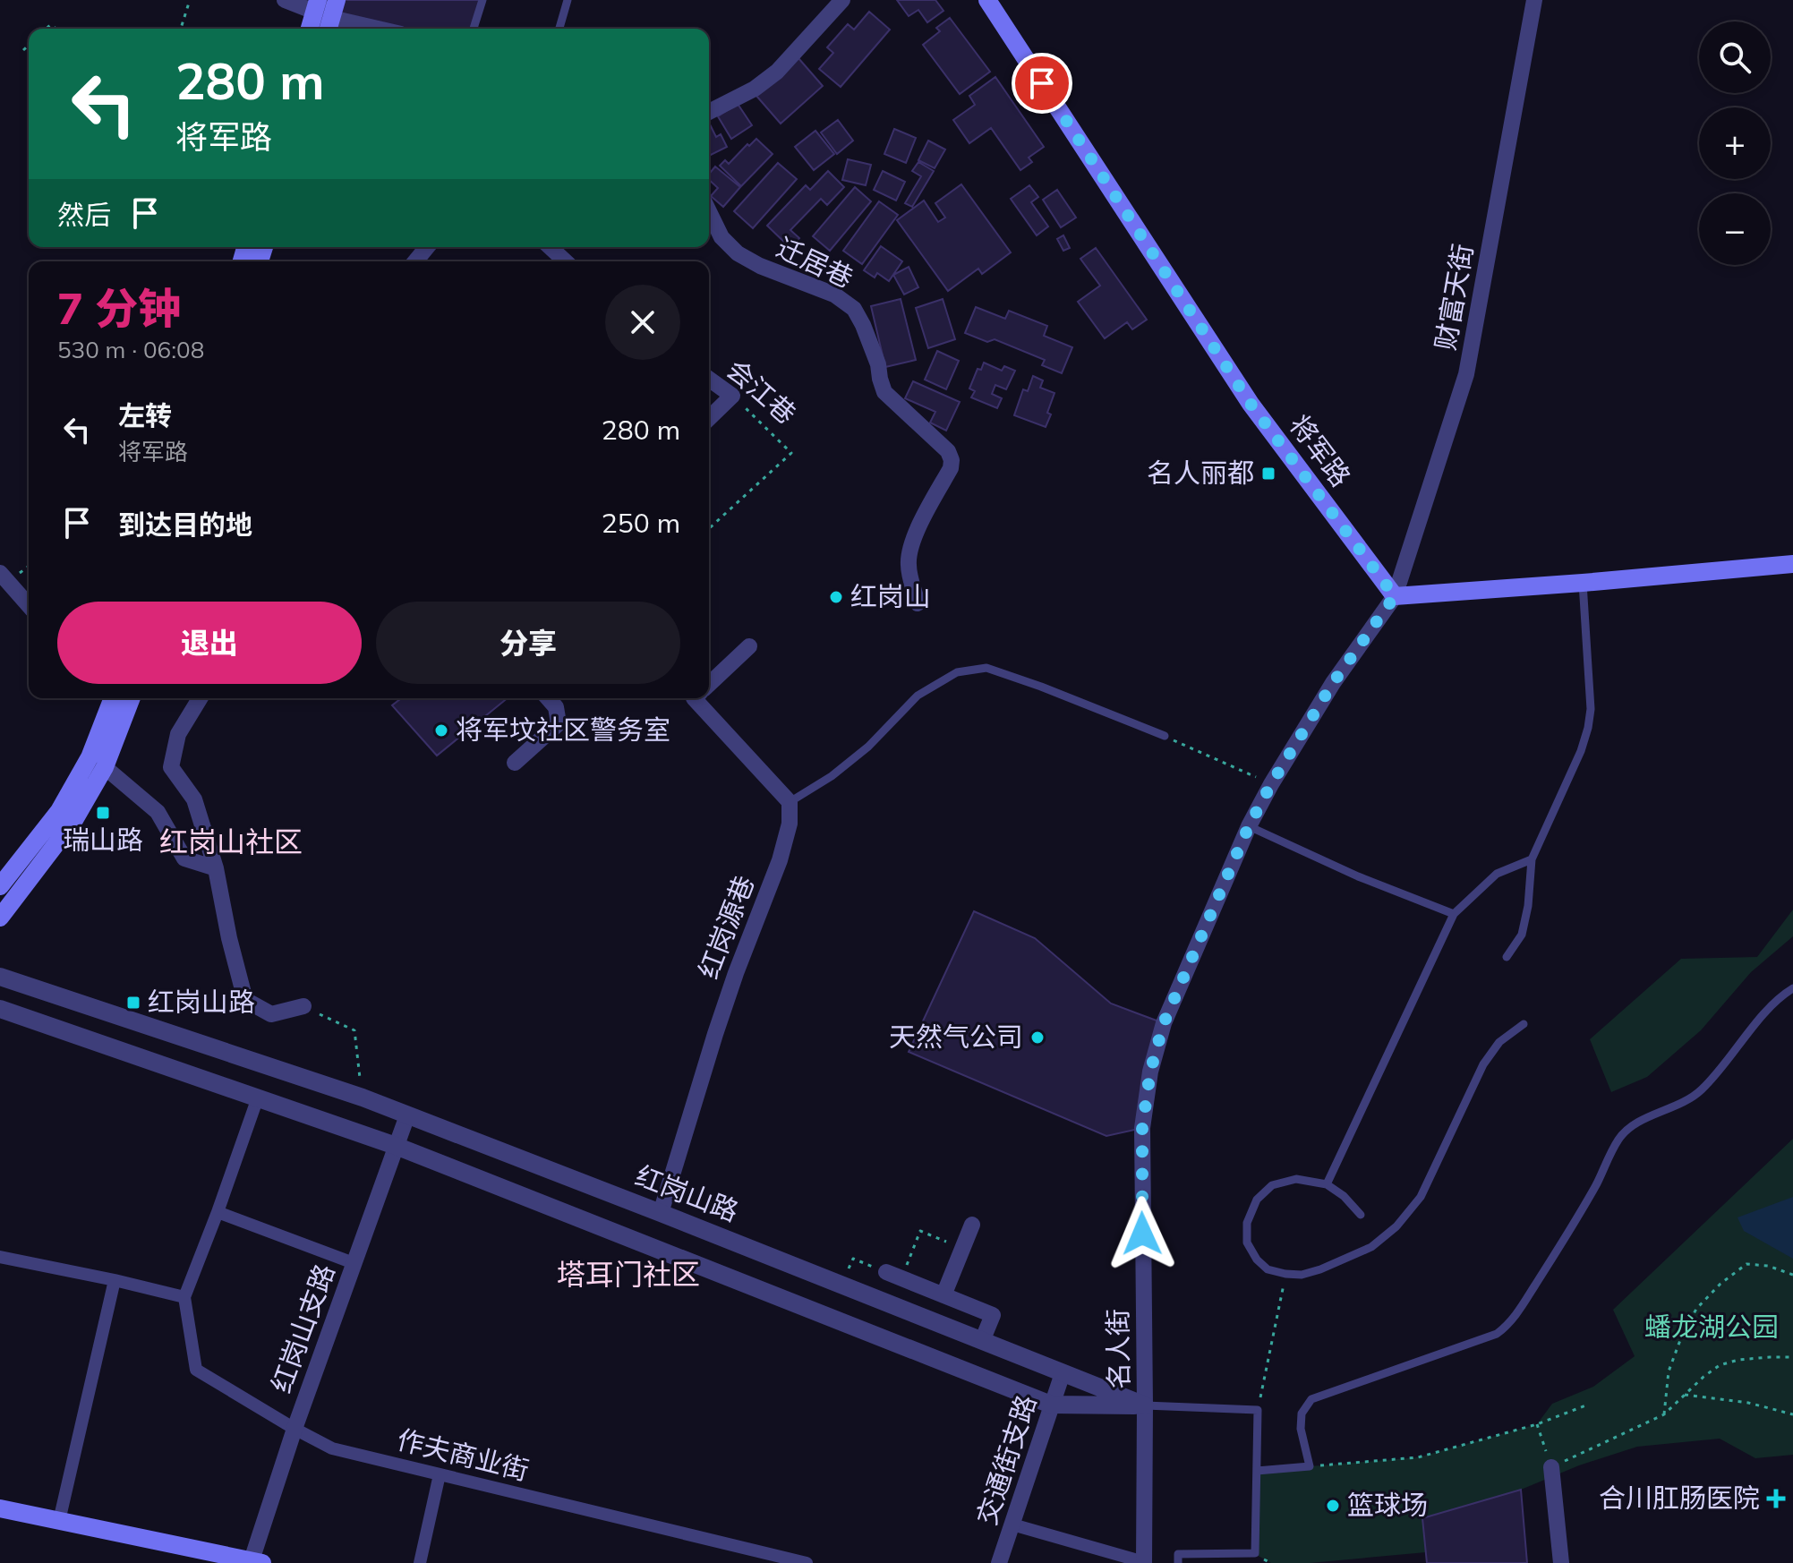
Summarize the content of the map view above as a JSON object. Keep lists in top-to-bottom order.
{
  "streets": {
    "main road": ["将军路"],
    "street": [
      "迁居巷",
      "财富天街",
      "会江巷",
      "红岗源巷",
      "红岗山路",
      "红岗山支路",
      "名人街",
      "作夫商业街",
      "交通街支路"
    ]
  },
  "crossings": [
    ["财富天街", "将军路"],
    ["财富天街", "名人街"],
    ["将军路", "名人街"],
    ["红岗源巷", "红岗山路"],
    ["红岗山路", "红岗山支路"],
    ["红岗山路", "名人街"],
    ["红岗山路", "交通街支路"],
    ["红岗山支路", "作夫商业街"]
  ],
  "districts": ["红岗山社区", "塔耳门社区"],
  "parks": ["蟠龙湖公园"],
  "places": {
    "transit": ["名人丽都", "瑞山路", "红岗山路"],
    "other": [
      "红岗山",
      "将军坟社区警务室",
      "天然气公司",
      "篮球场"
    ],
    "health": ["合川肛肠医院"]
  },
  "page": {
    "map_buttons": ["+", "−"],
    "turn": ["280 m", "将军路"],
    "then": "然后",
    "heading": ["7 分钟", "530 m · 06:08"],
    "list": [
      {
        "name": "左转",
        "note": "将军路",
        "value": "280 m"
      },
      {
        "name": "到达目的地",
        "value": "250 m"
      }
    ],
    "buttons": ["退出", "分享"]
  }
}
